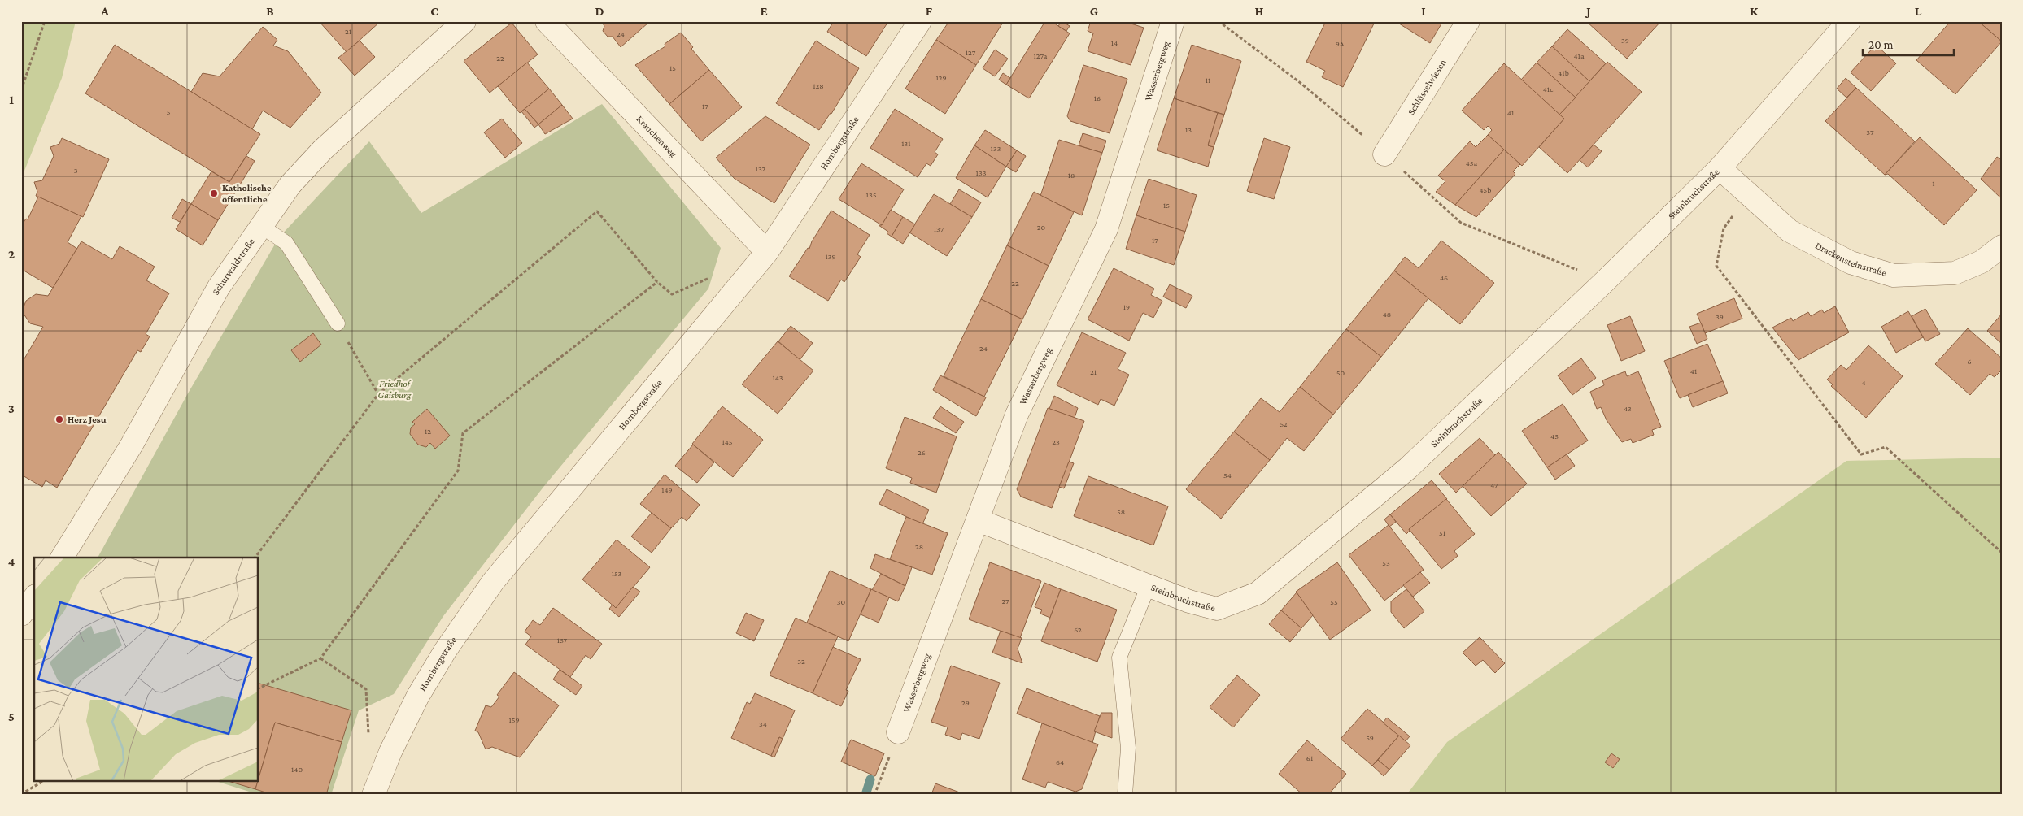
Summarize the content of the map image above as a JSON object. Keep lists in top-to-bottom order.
{
  "streets": {
    "street": [
      "Wasserbergweg",
      "Schlüsselwiesen",
      "Krauchenweg",
      "Hornbergstraße",
      "Steinbruchstraße",
      "Drackensteinstraße",
      "Schurwaldstraße"
    ]
  },
  "crossings": [
    ["Wasserbergweg", "Steinbruchstraße"],
    ["Krauchenweg", "Hornbergstraße"],
    ["Steinbruchstraße", "Drackensteinstraße"]
  ],
  "parks": ["Friedhof Gaisburg"],
  "places": ["Katholische öffentliche", "Herz Jesu"],
  "house_numbers": [
    "21",
    "24",
    "39",
    "14",
    "9A",
    "127",
    "127a",
    "41a",
    "22",
    "15",
    "41b",
    "129",
    "11",
    "128",
    "41c",
    "16",
    "17",
    "5",
    "41",
    "13",
    "37",
    "131",
    "133",
    "45a",
    "132",
    "3",
    "133",
    "18",
    "1",
    "45b",
    "135",
    "15",
    "20",
    "137",
    "17",
    "139",
    "46",
    "22",
    "19",
    "48",
    "39",
    "24",
    "6",
    "41",
    "21",
    "50",
    "143",
    "4",
    "43",
    "52",
    "12",
    "45",
    "145",
    "23",
    "26",
    "54",
    "47",
    "149",
    "58",
    "51",
    "28",
    "53",
    "153",
    "27",
    "30",
    "55",
    "62",
    "157",
    "32",
    "29",
    "159",
    "34",
    "59",
    "61",
    "64",
    "140"
  ],
  "scale_bar": "20 m",
  "grid": {
    "columns": [
      "A",
      "B",
      "C",
      "D",
      "E",
      "F",
      "G",
      "H",
      "I",
      "J",
      "K",
      "L"
    ],
    "rows": [
      "1",
      "2",
      "3",
      "4",
      "5"
    ]
  }
}
